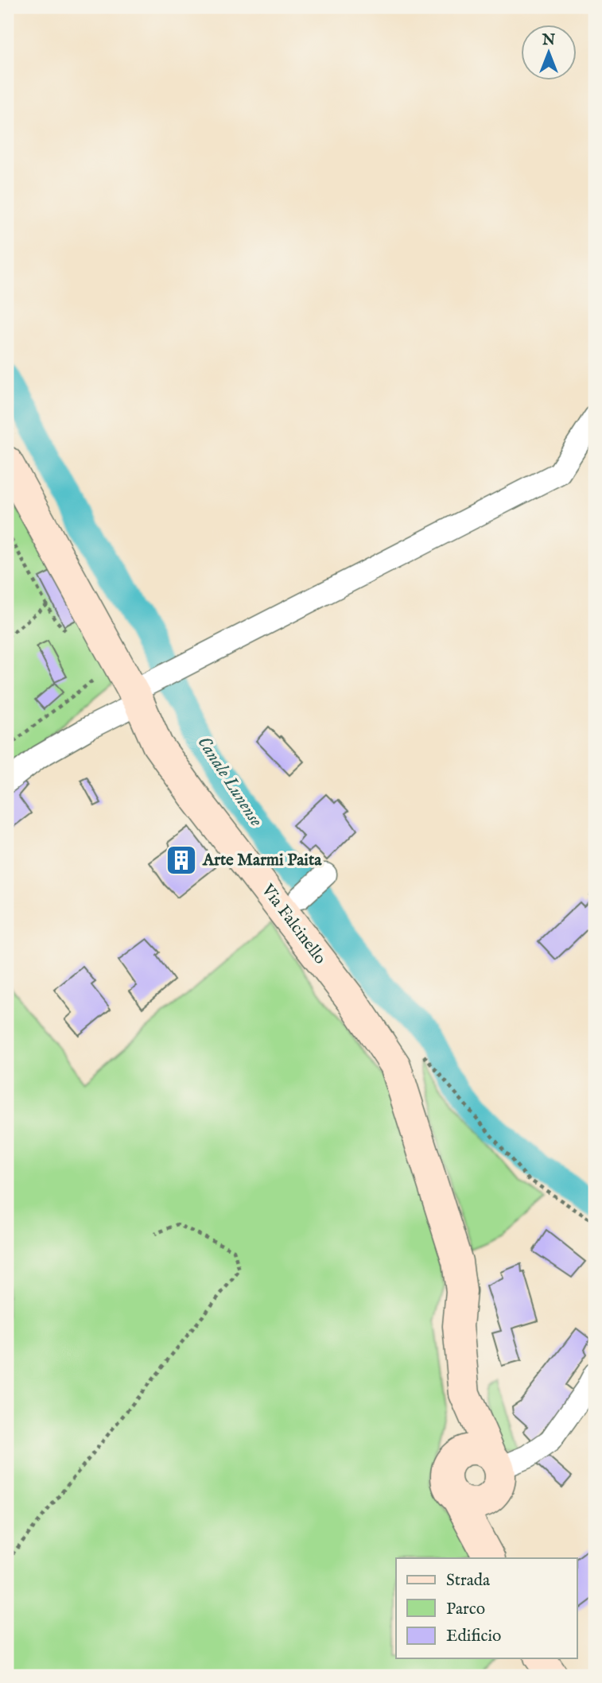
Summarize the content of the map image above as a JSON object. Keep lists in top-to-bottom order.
{
  "streets": {
    "street": ["Via Falcinello"]
  },
  "water": ["Canale Lunense"],
  "places": {
    "building": ["Arte Marmi Paita"]
  },
  "legend": ["Strada", "Parco", "Edificio"],
  "north": "top"
}
